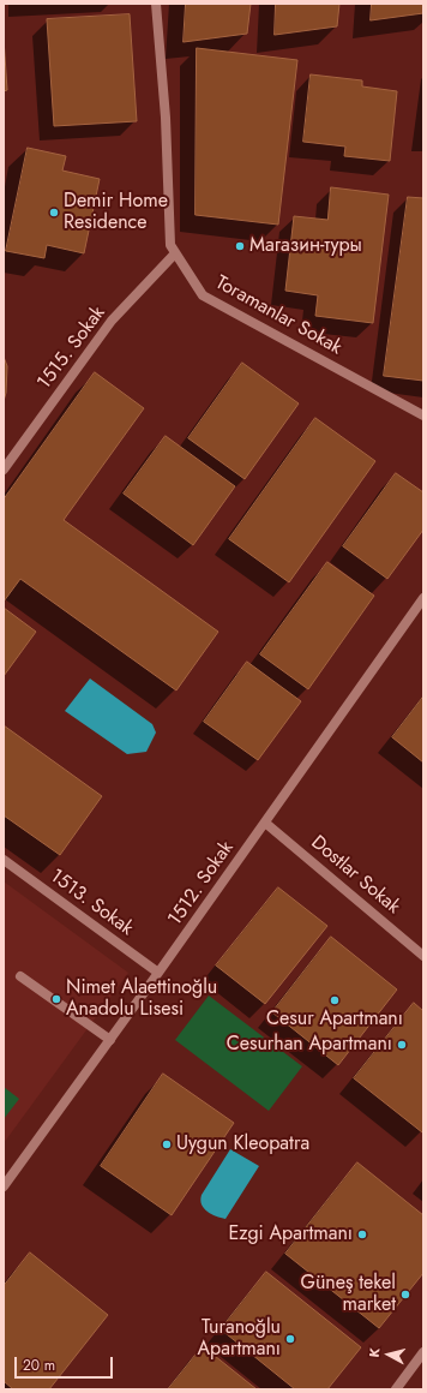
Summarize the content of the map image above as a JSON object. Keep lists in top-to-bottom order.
{
  "streets": {
    "street": [
      "Toramanlar Sokak",
      "1515. Sokak",
      "Dostlar Sokak",
      "1512. Sokak",
      "1513. Sokak"
    ]
  },
  "crossings": [
    ["Toramanlar Sokak", "1515. Sokak"],
    ["Dostlar Sokak", "1512. Sokak"],
    ["1512. Sokak", "1513. Sokak"]
  ],
  "places": [
    "Demir Home Residence",
    "Магазин-туры",
    "Nimet Alaettinoğlu Anadolu Lisesi",
    "Cesur Apartmanı",
    "Cesurhan Apartmanı",
    "Uygun Kleopatra",
    "Ezgi Apartmanı",
    "Güneş tekel market",
    "Turanoğlu Apartmanı"
  ],
  "scale_bar": "20 m",
  "north": "left"
}
